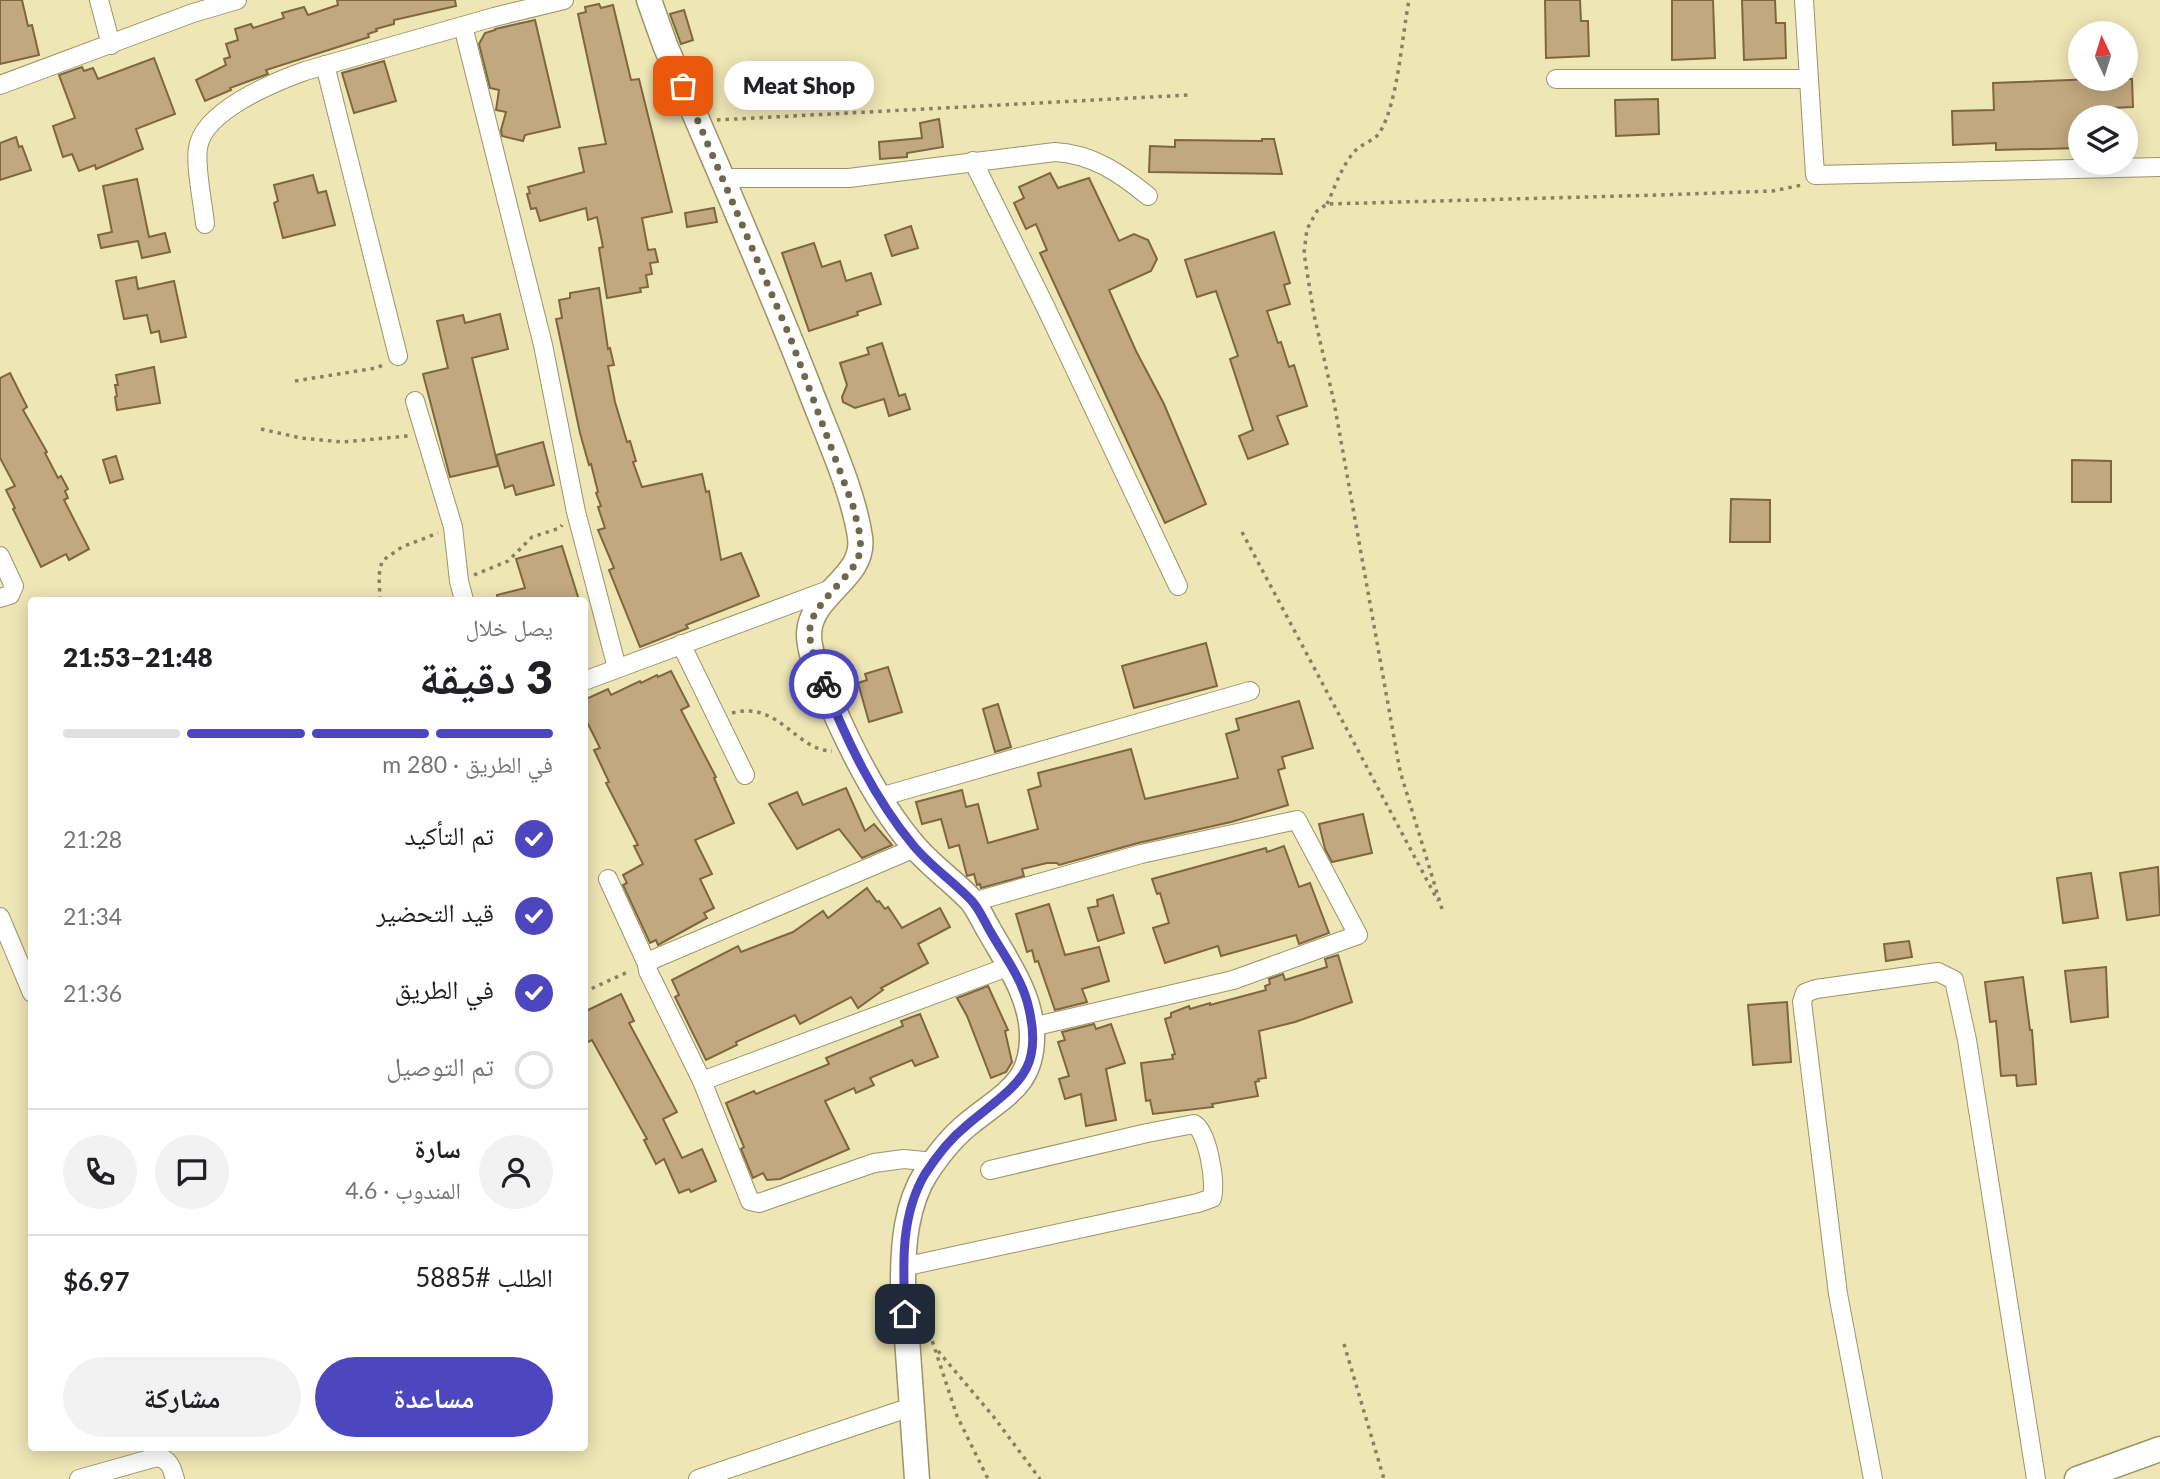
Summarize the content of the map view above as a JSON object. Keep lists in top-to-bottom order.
{
  "places": ["Meat Shop"],
  "north": "top",
  "page": {
    "bubble": "Meat Shop",
    "heading": ["3 دقيقة", "يصل خلال", "21:48–21:53"],
    "panel": [
      "سارة",
      "المندوب · 4.6",
      "الطلب #5885",
      "$6.97"
    ],
    "bar": "في الطريق · 280 m",
    "list": [
      ["تم التأكيد", "21:28"],
      ["قيد التحضير", "21:34"],
      ["في الطريق", "21:36"],
      "تم التوصيل"
    ],
    "buttons": ["مساعدة", "مشاركة"]
  }
}
